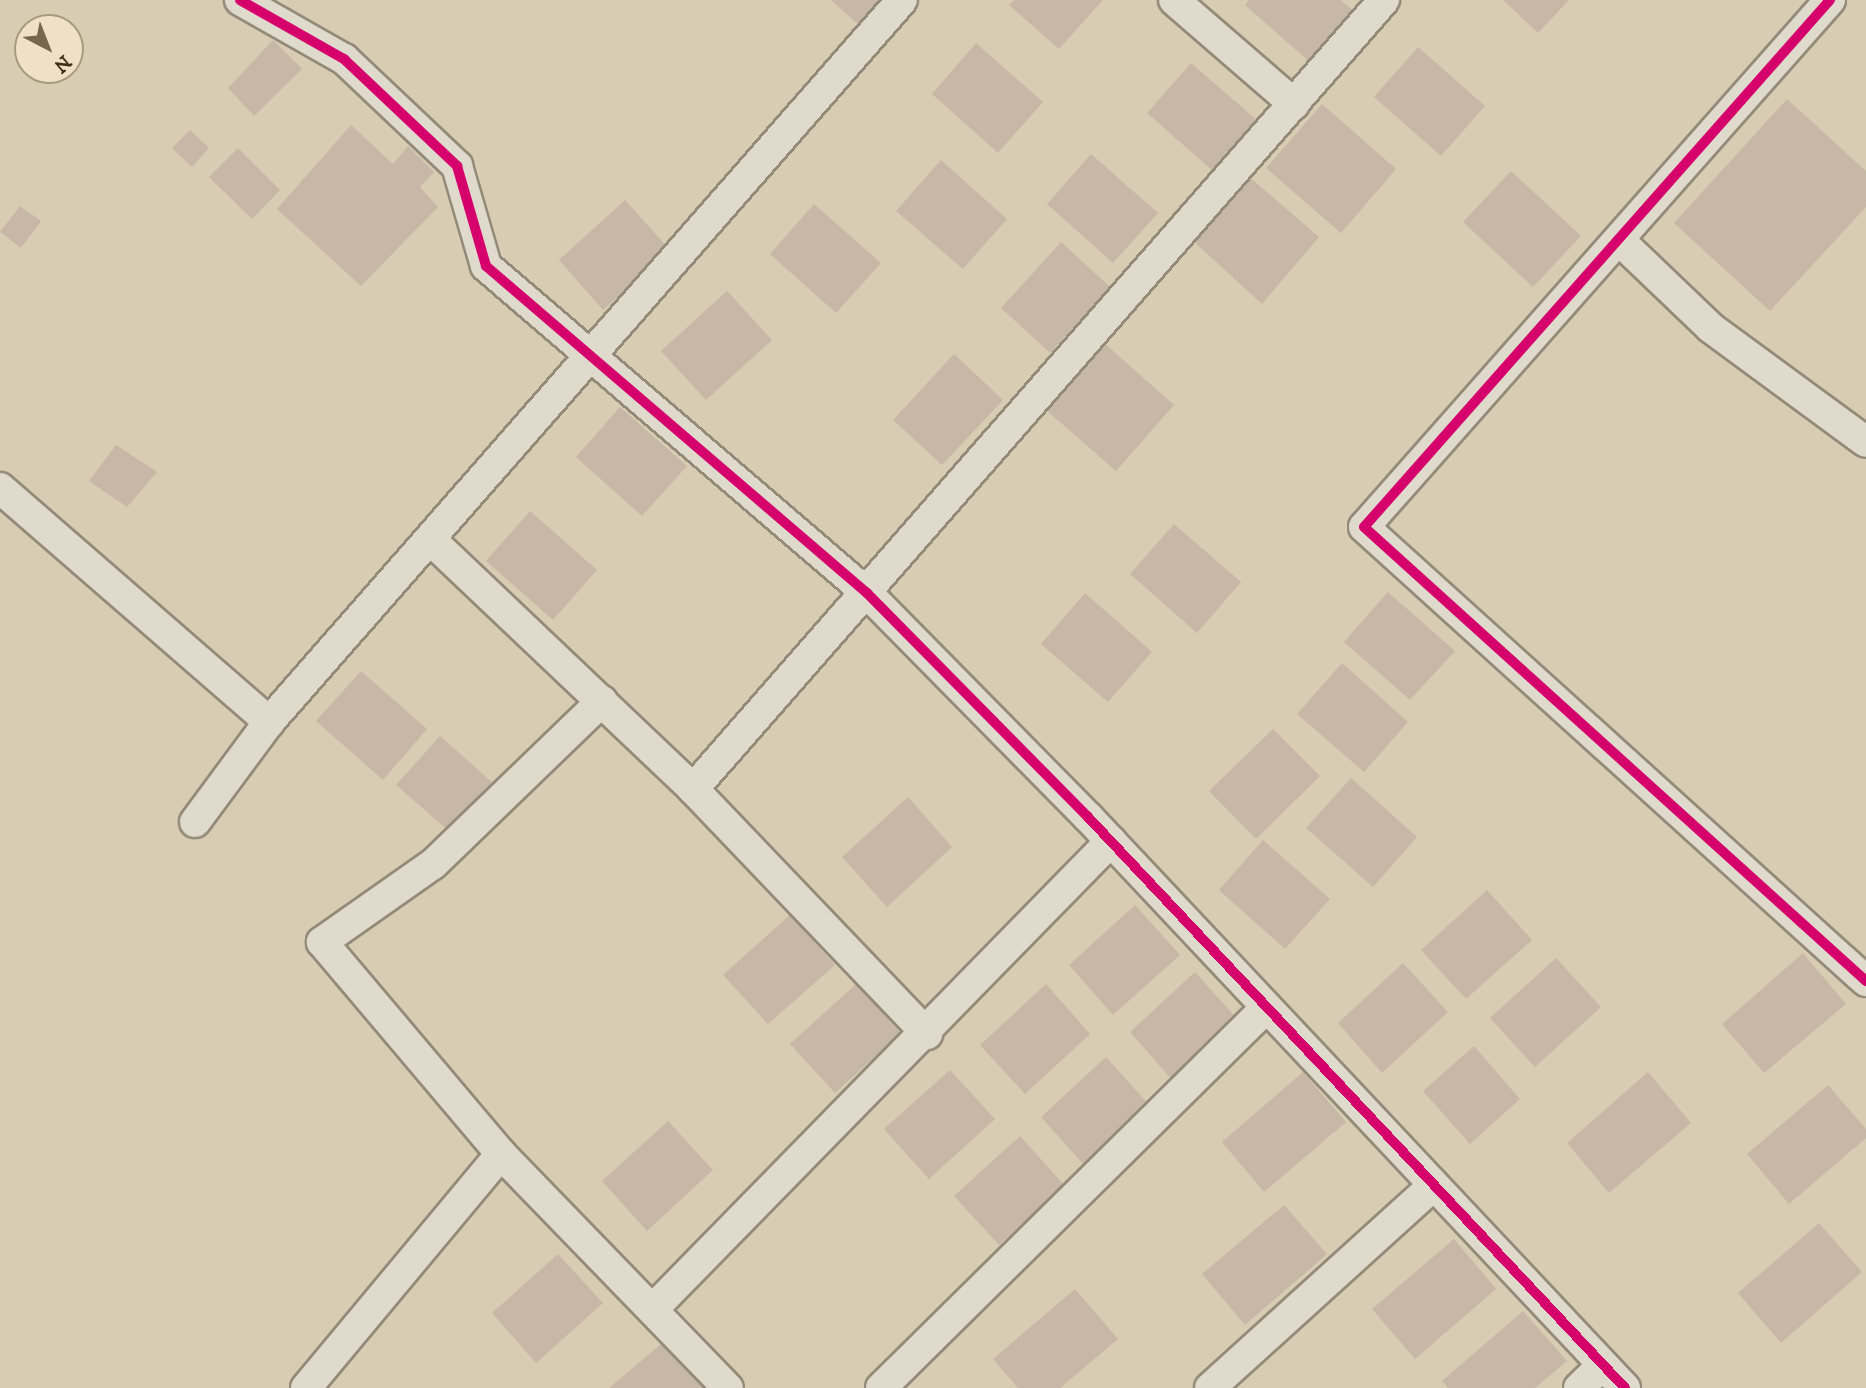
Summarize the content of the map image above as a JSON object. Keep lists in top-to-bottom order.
{
  "north": "bottom right"
}
